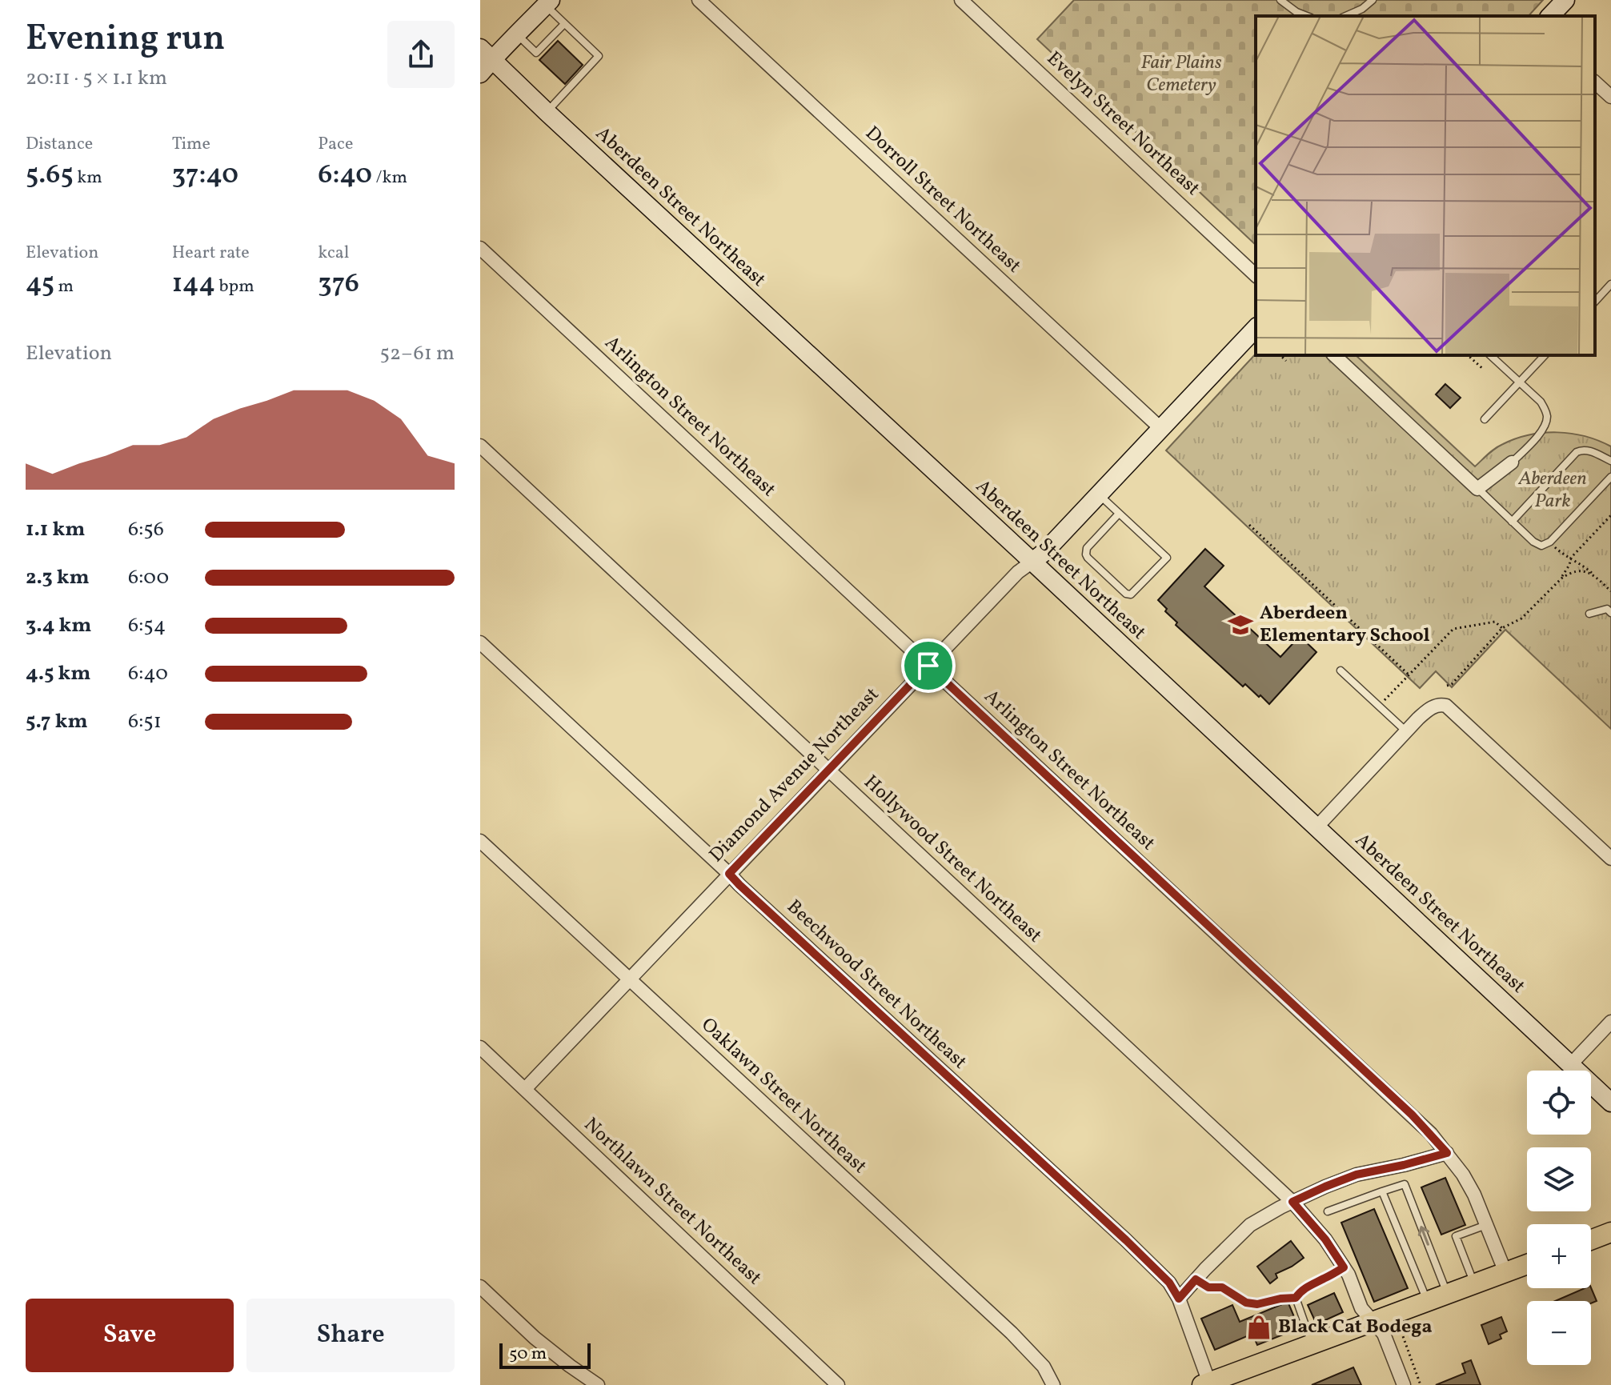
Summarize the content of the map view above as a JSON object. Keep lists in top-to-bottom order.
{
  "streets": {
    "street": [
      "Evelyn Street Northeast",
      "Dorroll Street Northeast",
      "Aberdeen Street Northeast",
      "Arlington Street Northeast",
      "Diamond Avenue Northeast",
      "Hollywood Street Northeast",
      "Beechwood Street Northeast",
      "Oaklawn Street Northeast",
      "Northlawn Street Northeast"
    ]
  },
  "crossings": [
    ["Dorroll Street Northeast", "Diamond Avenue Northeast"],
    ["Aberdeen Street Northeast", "Diamond Avenue Northeast"],
    ["Arlington Street Northeast", "Diamond Avenue Northeast"],
    ["Diamond Avenue Northeast", "Hollywood Street Northeast"],
    ["Diamond Avenue Northeast", "Beechwood Street Northeast"],
    ["Diamond Avenue Northeast", "Oaklawn Street Northeast"],
    ["Diamond Avenue Northeast", "Northlawn Street Northeast"]
  ],
  "parks": ["Fair Plains Cemetery", "Aberdeen Park"],
  "places": {
    "school or university": ["Aberdeen Elementary School"],
    "shop": ["Black Cat Bodega"]
  },
  "scale_bar": "50 m",
  "page": {
    "heading": ["Evening run", "20:11 · 5 × 1.1 km"],
    "stats": [
      ["Distance", "5.65 km"],
      ["Time", "37:40"],
      ["Pace", "6:40 /km"],
      ["Elevation", "45 m"],
      ["Heart rate", "144 bpm"],
      ["kcal", "376"]
    ],
    "chart": ["Elevation", "52–61 m"],
    "list": [
      {
        "name": "1.1 km",
        "note": "6:56"
      },
      {
        "name": "2.3 km",
        "note": "6:00"
      },
      {
        "name": "3.4 km",
        "note": "6:54"
      },
      {
        "name": "4.5 km",
        "note": "6:40"
      },
      {
        "name": "5.7 km",
        "note": "6:51"
      }
    ],
    "map_buttons": ["+", "−"],
    "buttons": ["Save", "Share"],
    "scale": "50 m"
  }
}
